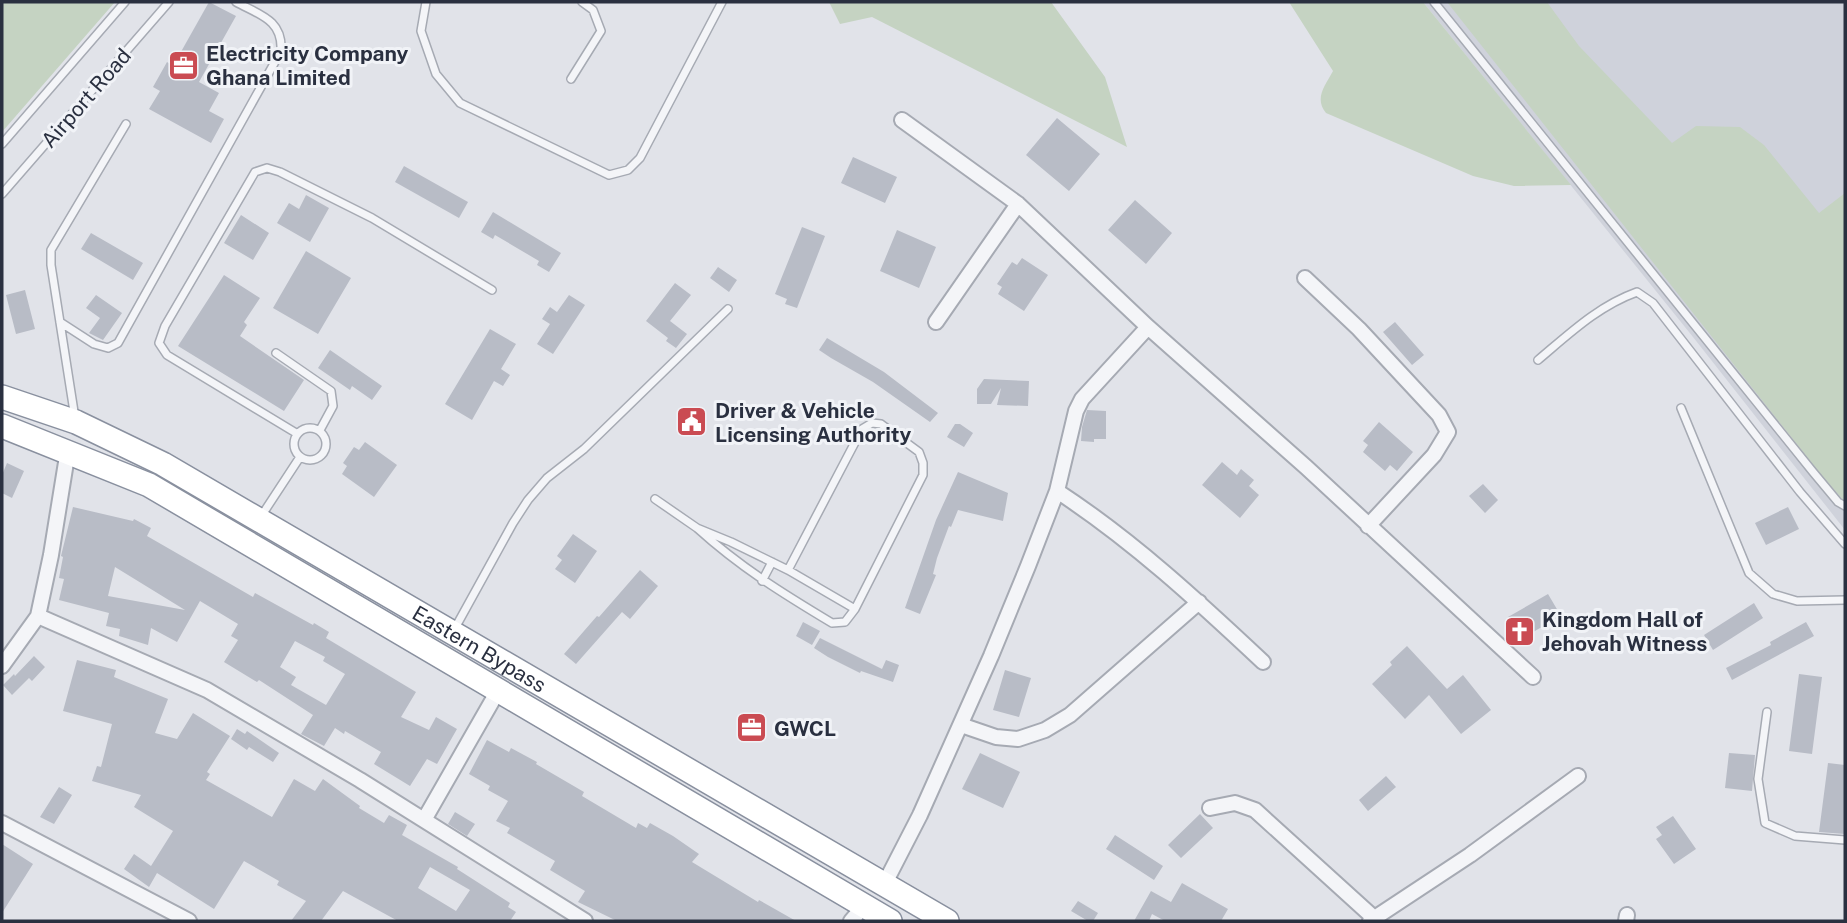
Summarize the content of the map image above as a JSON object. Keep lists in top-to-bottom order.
{
  "streets": {
    "highway": ["Eastern Bypass"],
    "lane": ["Airport Road"]
  },
  "places": {
    "office": ["Electricity Company Ghana Limited", "GWCL"],
    "public building": ["Driver & Vehicle Licensing Authority"],
    "church": ["Kingdom Hall of Jehovah Witness"]
  }
}
